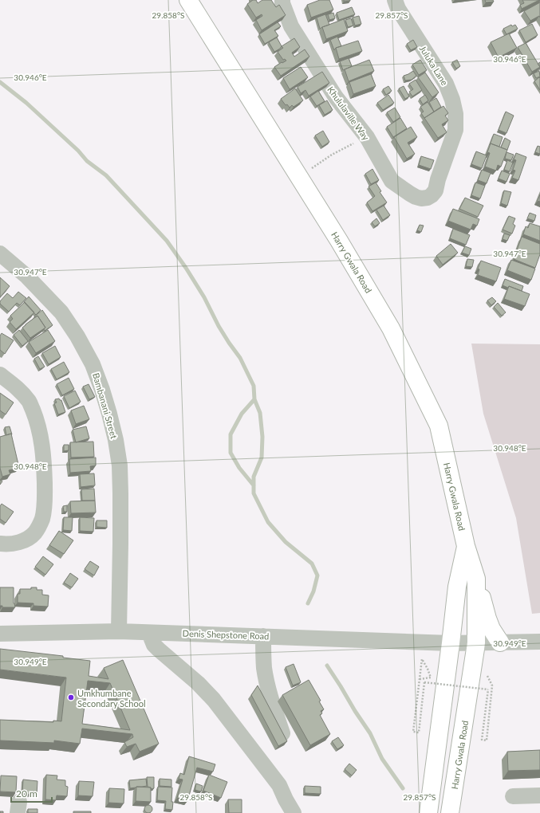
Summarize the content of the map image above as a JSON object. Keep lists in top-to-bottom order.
{
  "streets": {
    "main road": ["Harry Gwala Road"],
    "street": [
      "Juluka Lane",
      "Khululaville Way",
      "Bambanani Street",
      "Denis Shepstone Road"
    ]
  },
  "crossings": [
    ["Juluka Lane", "Khululaville Way"],
    ["Harry Gwala Road", "Denis Shepstone Road"],
    ["Bambanani Street", "Denis Shepstone Road"]
  ],
  "places": ["Umkhumbane Secondary School"],
  "scale_bar": "20 m",
  "coordinates": [
    "29.858°S",
    "29.857°S",
    "30.946°E",
    "30.947°E",
    "30.948°E",
    "30.949°E"
  ]
}
